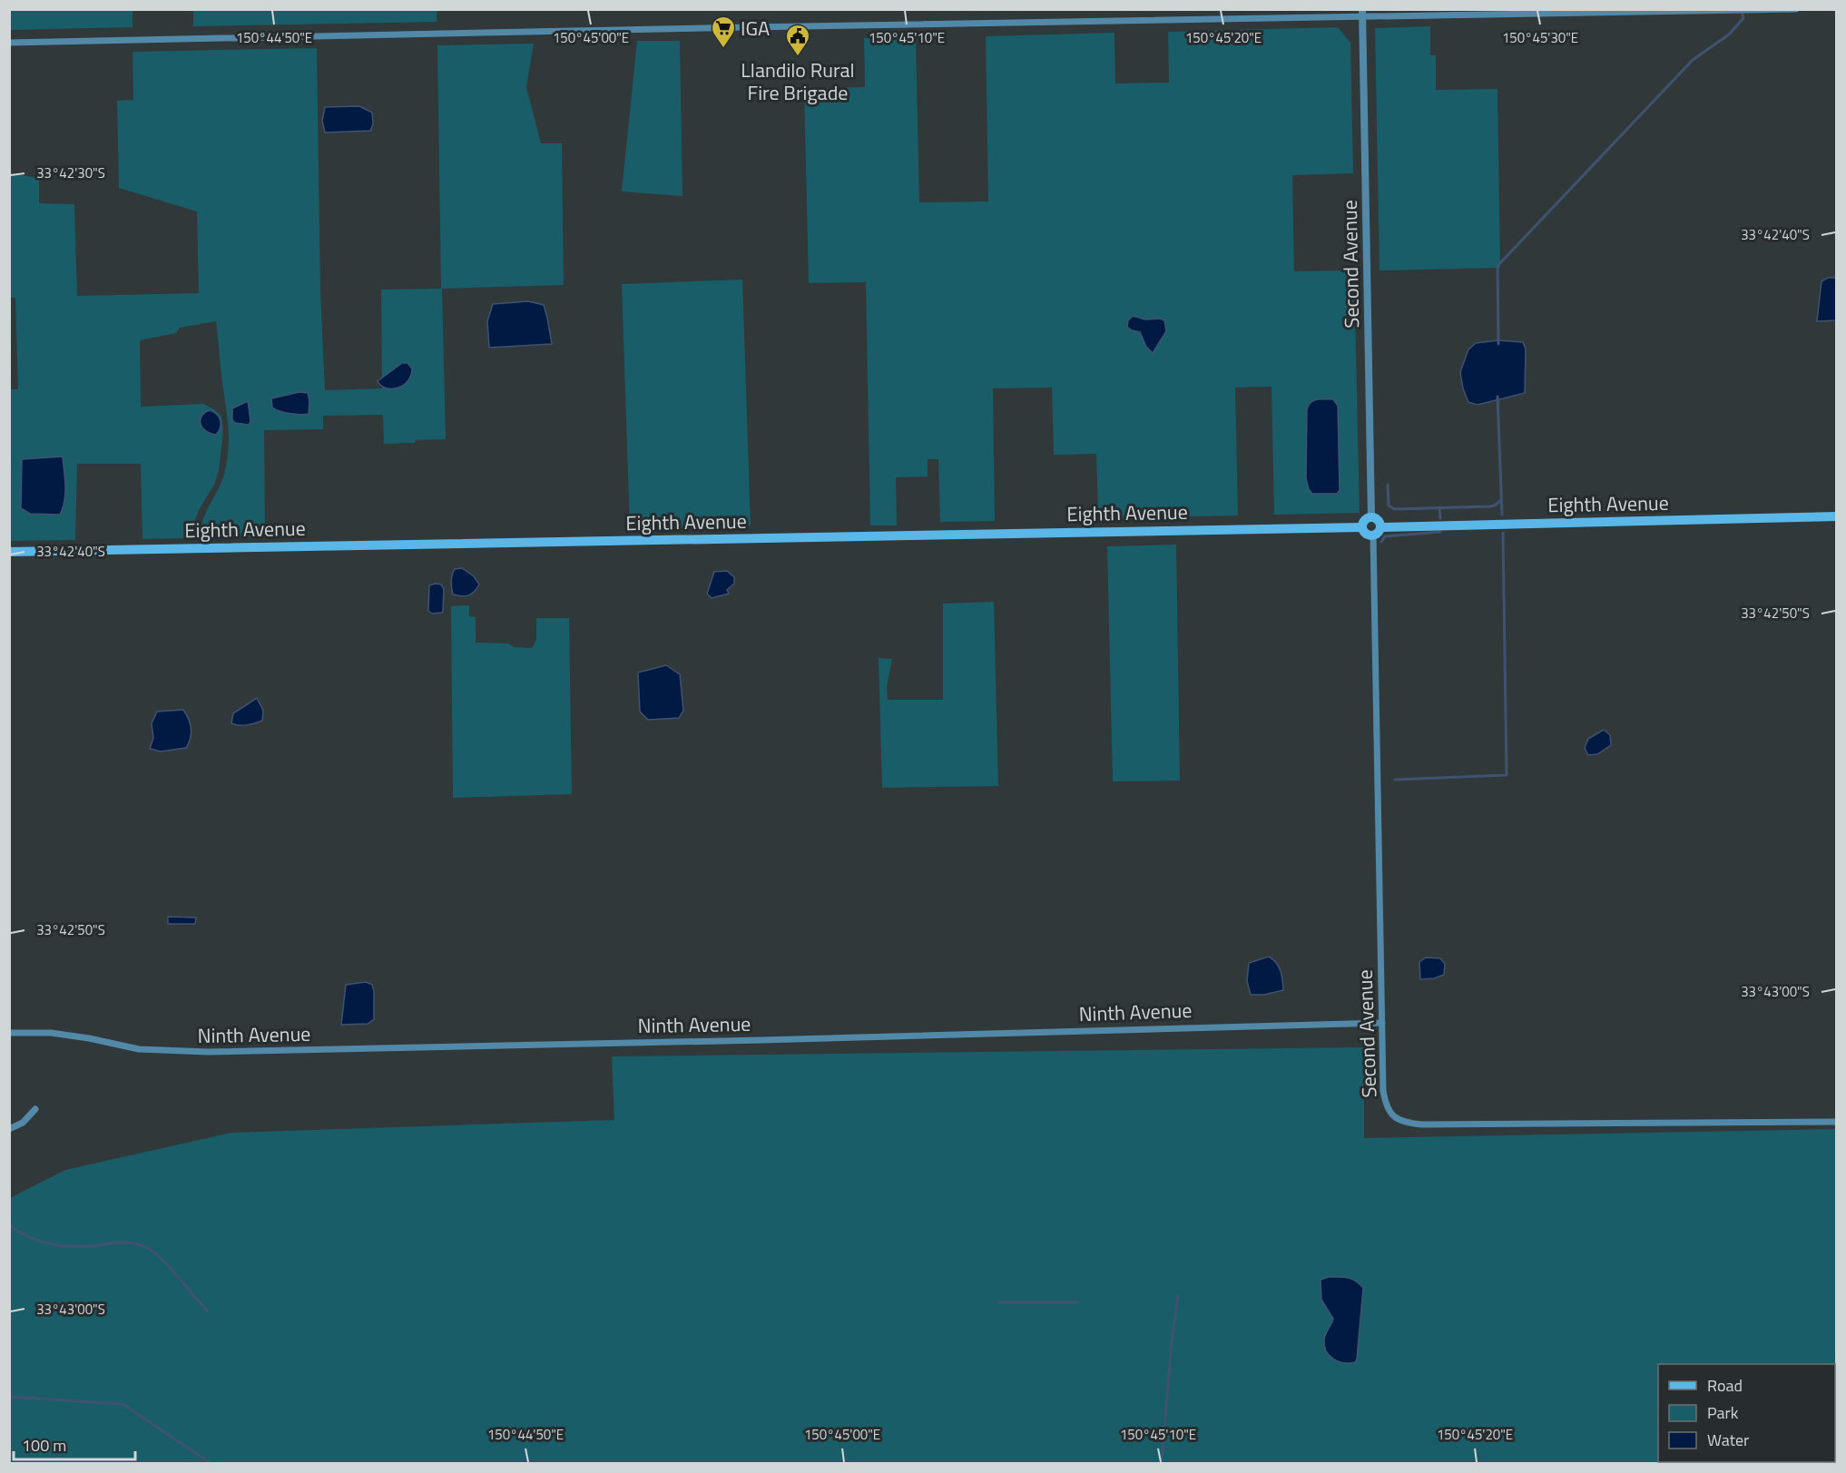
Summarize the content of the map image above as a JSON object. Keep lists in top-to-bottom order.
{
  "streets": {
    "main road": ["Eighth Avenue"],
    "street": ["Second Avenue", "Ninth Avenue"]
  },
  "crossings": [
    ["Second Avenue", "Eighth Avenue"],
    ["Second Avenue", "Ninth Avenue"]
  ],
  "places": {
    "supermarket": ["IGA"],
    "public building": ["Llandilo Rural Fire Brigade"]
  },
  "legend": ["Road", "Park", "Water"],
  "scale_bar": "100 m",
  "coordinates": [
    "150°44'50\"E",
    "150°45'00\"E",
    "150°45'10\"E",
    "150°45'20\"E",
    "150°45'30\"E",
    "33°42'30\"S",
    "33°42'40\"S",
    "33°42'50\"S",
    "33°43'00\"S"
  ]
}
